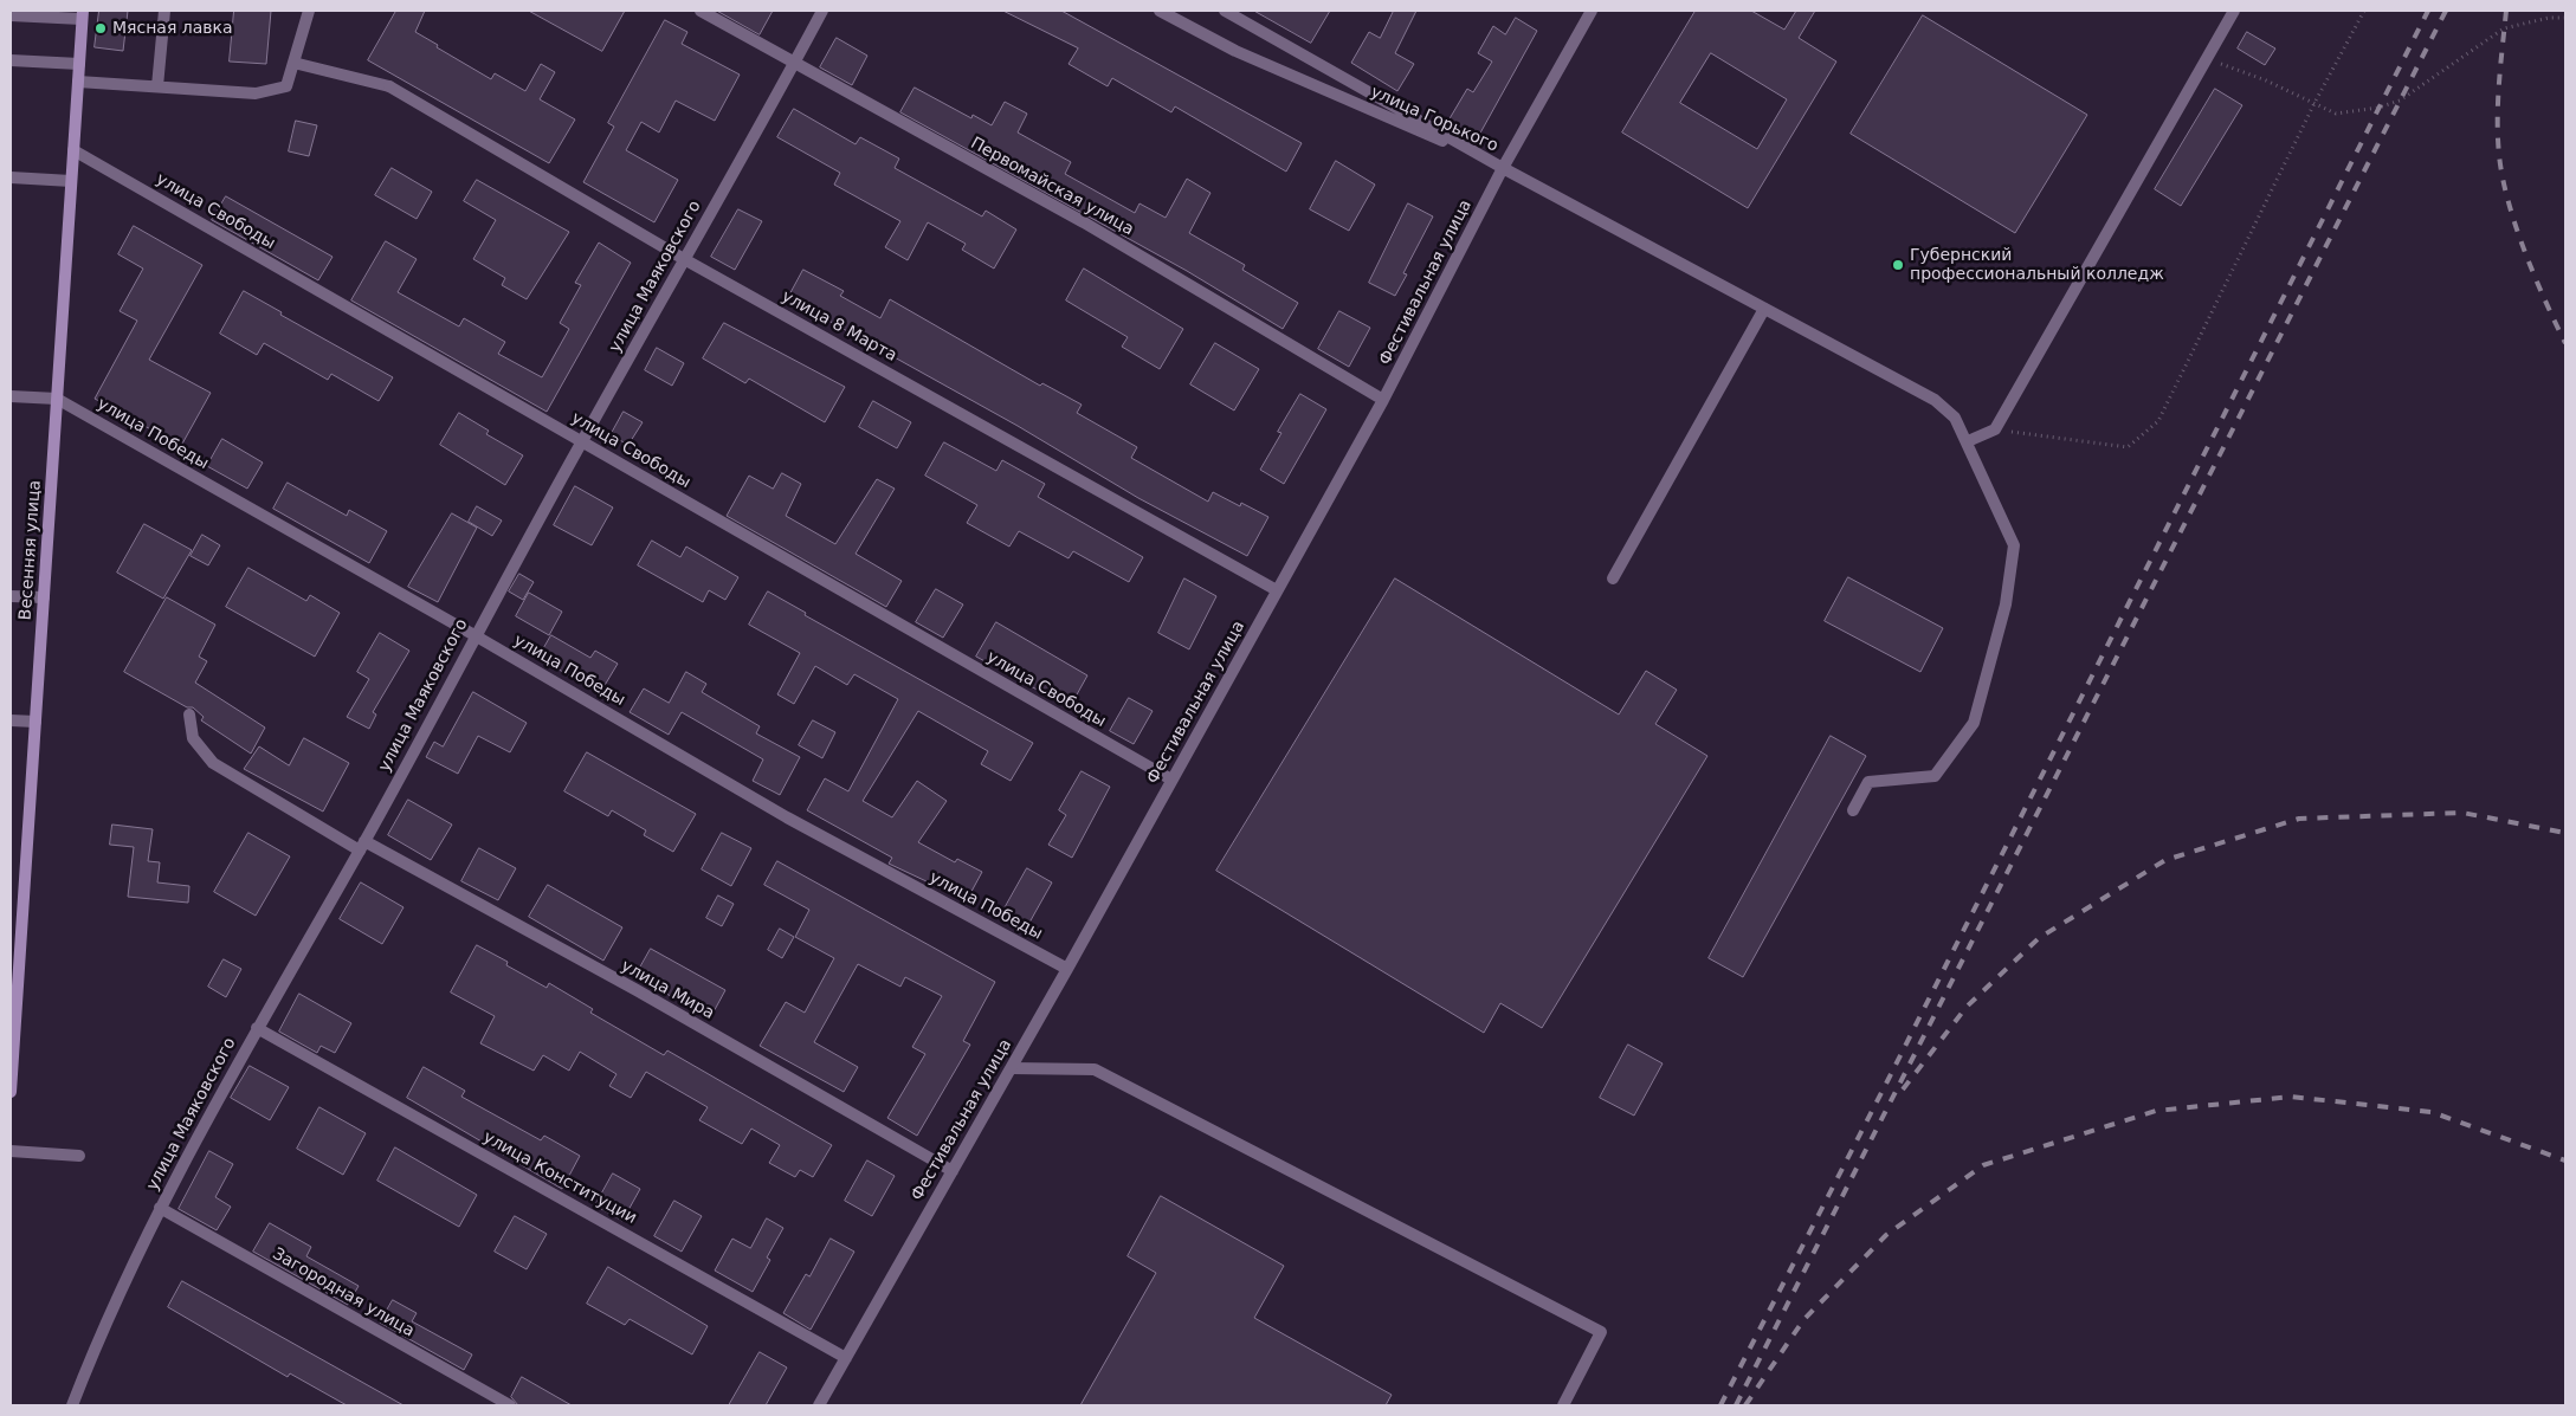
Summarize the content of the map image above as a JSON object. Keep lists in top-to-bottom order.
{
  "streets": {
    "street": [
      "улица Горького",
      "Первомайская улица",
      "улица Свободы",
      "улица Маяковского",
      "Фестивальная улица",
      "улица 8 Марта",
      "улица Победы",
      "Весенняя улица",
      "улица Мира",
      "улица Конституции",
      "Загородная улица"
    ]
  },
  "crossings": [
    ["улица Горького", "Фестивальная улица"],
    ["Первомайская улица", "улица Маяковского"],
    ["Первомайская улица", "Фестивальная улица"],
    ["улица Свободы", "улица Маяковского"],
    ["улица Свободы", "Фестивальная улица"],
    ["улица Свободы", "Весенняя улица"],
    ["улица Маяковского", "улица 8 Марта"],
    ["улица Маяковского", "улица Победы"],
    ["улица Маяковского", "улица Мира"],
    ["улица Маяковского", "улица Конституции"],
    ["улица Маяковского", "Загородная улица"],
    ["Фестивальная улица", "улица 8 Марта"],
    ["Фестивальная улица", "улица Победы"],
    ["Фестивальная улица", "улица Мира"],
    ["Фестивальная улица", "улица Конституции"],
    ["улица Победы", "Весенняя улица"]
  ],
  "places": ["Мясная лавка", "Губернский профессиональный колледж"]
}
